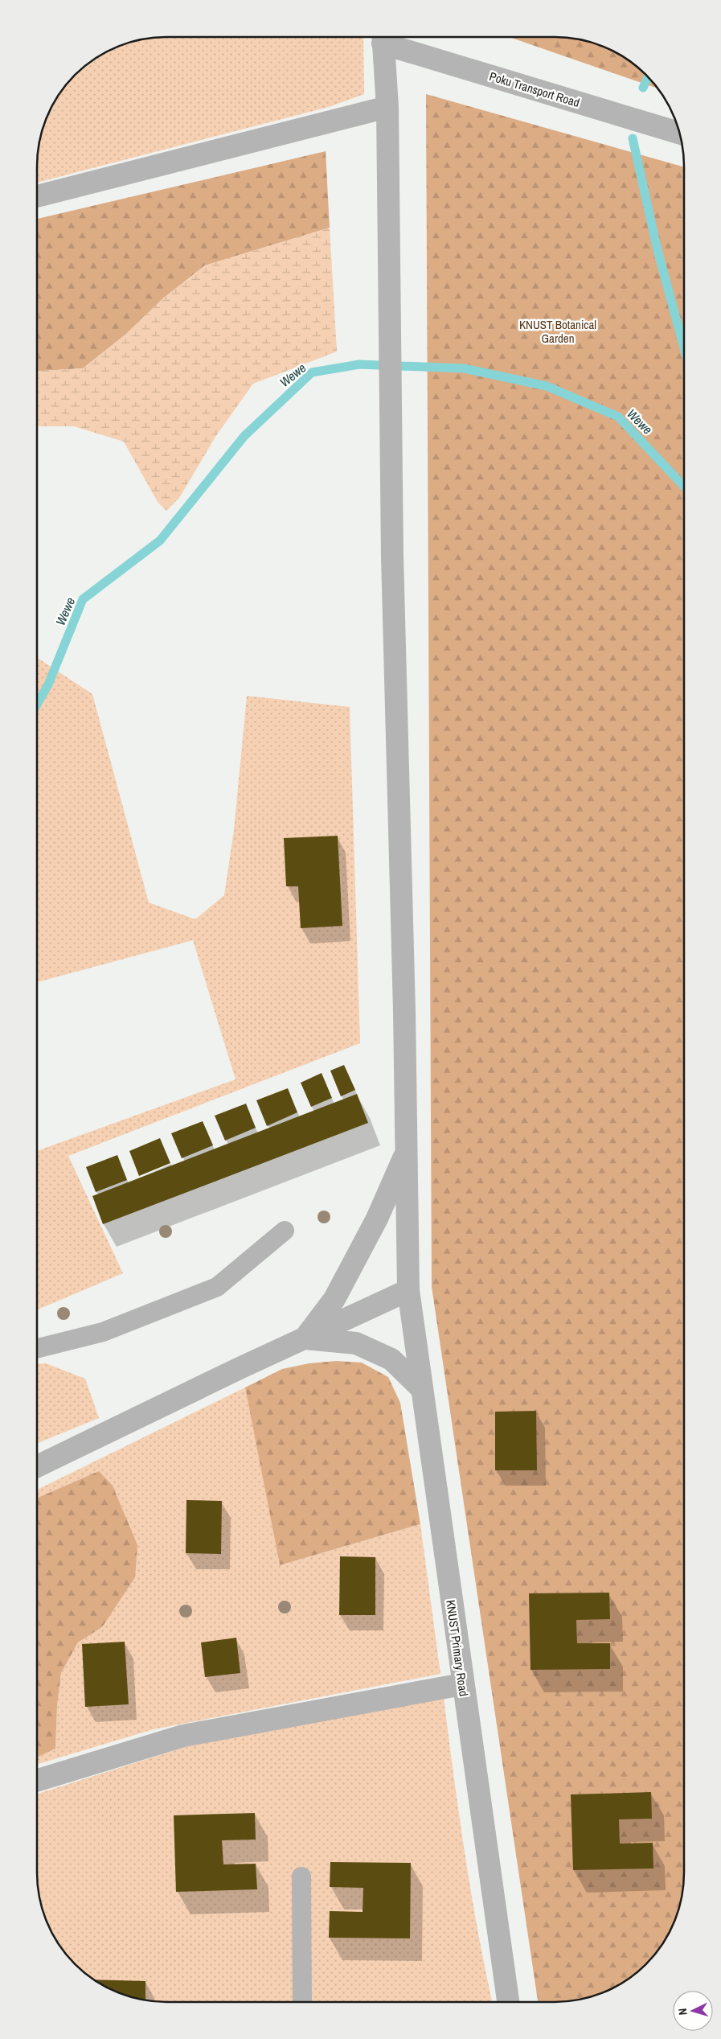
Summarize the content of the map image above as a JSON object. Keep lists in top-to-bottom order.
{
  "streets": {
    "street": ["Poku Transport Road", "KNUST Primary Road"]
  },
  "crossings": [
    ["Poku Transport Road", "KNUST Primary Road"]
  ],
  "water": ["Wewe"],
  "parks": ["KNUST Botanical Garden"],
  "north": "left"
}
